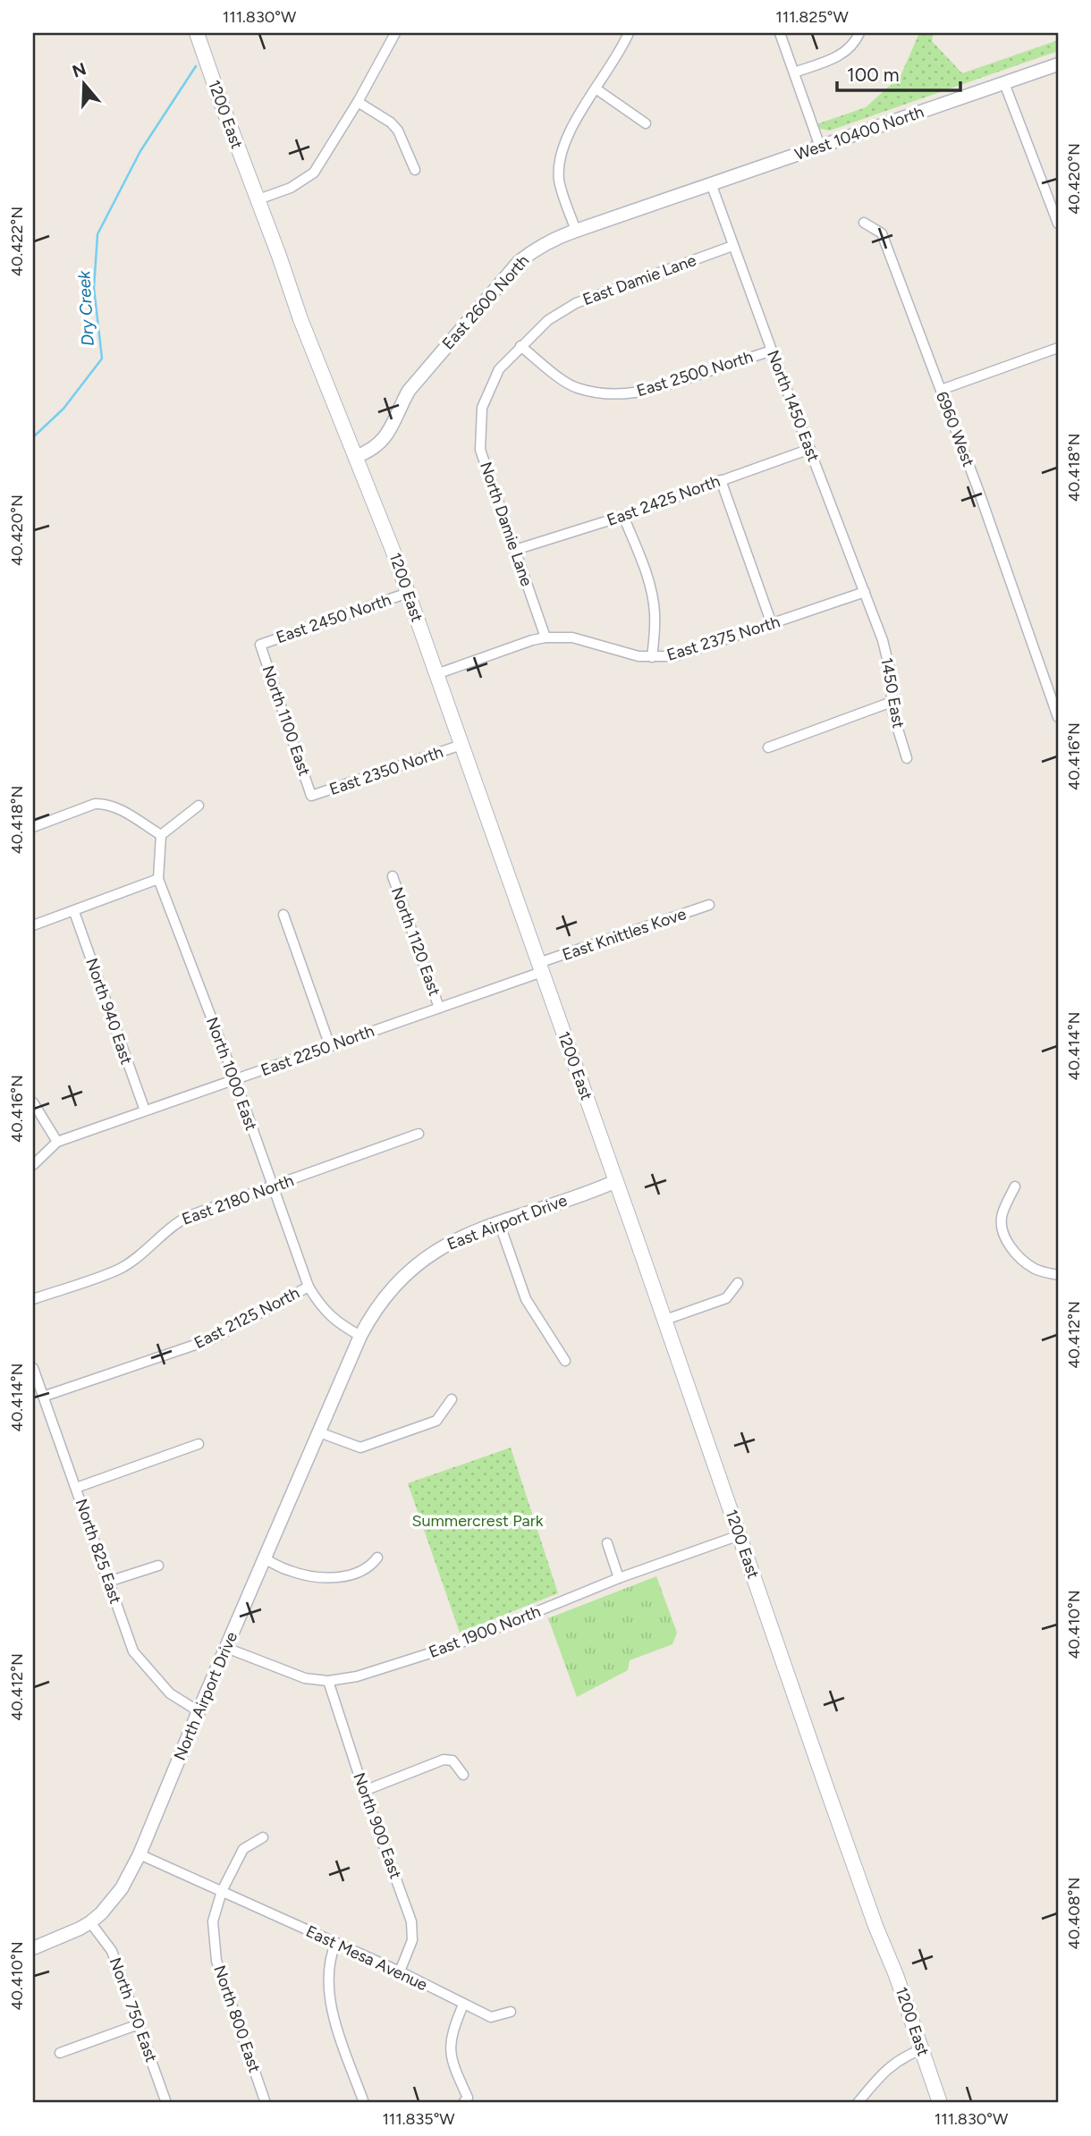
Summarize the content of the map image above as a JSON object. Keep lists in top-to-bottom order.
{
  "streets": {
    "main road": ["1200 East"],
    "street": [
      "West 10400 North",
      "East Damie Lane",
      "East 2600 North",
      "East 2500 North",
      "North 1450 East",
      "6960 West",
      "East 2425 North",
      "North Damie Lane",
      "East 2450 North",
      "East 2375 North",
      "1450 East",
      "North 1100 East",
      "East 2350 North",
      "East Knittles Kove",
      "North 1120 East",
      "North 940 East",
      "East 2250 North",
      "North 1000 East",
      "East 2180 North",
      "East Airport Drive",
      "East 2125 North",
      "North 825 East",
      "East 1900 North",
      "North Airport Drive",
      "North 900 East",
      "East Mesa Avenue",
      "North 750 East",
      "North 800 East"
    ]
  },
  "crossings": [
    ["1200 East", "East 2600 North"],
    ["1200 East", "East 2450 North"],
    ["1200 East", "East 2375 North"],
    ["1200 East", "East 2350 North"],
    ["1200 East", "East Knittles Kove"],
    ["1200 East", "East 2250 North"],
    ["1200 East", "East Airport Drive"],
    ["1200 East", "East 1900 North"],
    ["West 10400 North", "East 2600 North"],
    ["East Damie Lane", "North 1450 East"],
    ["East Damie Lane", "North Damie Lane"],
    ["East 2600 North", "North 1450 East"],
    ["East 2500 North", "North 1450 East"],
    ["East 2500 North", "North Damie Lane"],
    ["North 1450 East", "East 2425 North"],
    ["North 1450 East", "East 2375 North"],
    ["North 1450 East", "1450 East"],
    ["East 2425 North", "North Damie Lane"],
    ["North Damie Lane", "East 2375 North"],
    ["East 2450 North", "North 1100 East"],
    ["North 1100 East", "East 2350 North"],
    ["East Knittles Kove", "East 2250 North"],
    ["North 1120 East", "East 2250 North"],
    ["North 940 East", "East 2250 North"],
    ["East 2250 North", "North 1000 East"],
    ["North 1000 East", "East 2180 North"],
    ["North 1000 East", "East Airport Drive"],
    ["North 1000 East", "East 2125 North"],
    ["North 1000 East", "North Airport Drive"],
    ["East Airport Drive", "North Airport Drive"],
    ["East 2125 North", "North 825 East"],
    ["North 825 East", "North Airport Drive"],
    ["East 1900 North", "North Airport Drive"],
    ["East 1900 North", "North 900 East"],
    ["North Airport Drive", "East Mesa Avenue"],
    ["North Airport Drive", "North 750 East"],
    ["North 900 East", "East Mesa Avenue"],
    ["East Mesa Avenue", "North 800 East"]
  ],
  "water": ["Dry Creek"],
  "parks": ["Summercrest Park"],
  "scale_bar": "100 m",
  "north": "top",
  "coordinates": [
    "111.830°W",
    "111.825°W",
    "40.420°N",
    "40.422°N",
    "40.418°N",
    "40.416°N",
    "40.414°N",
    "40.412°N",
    "40.410°N",
    "40.408°N",
    "111.835°W"
  ]
}
